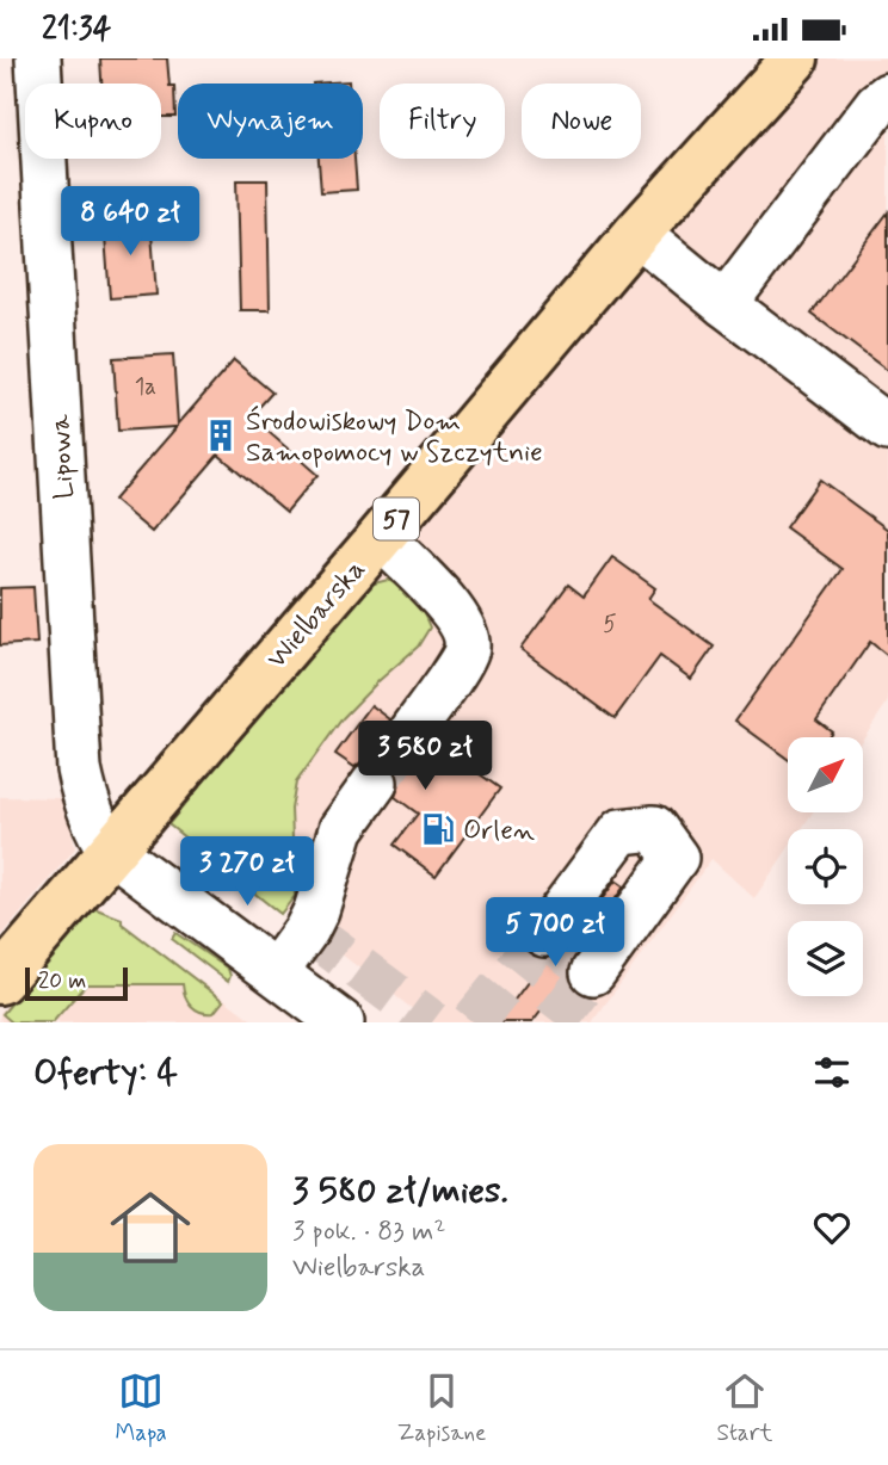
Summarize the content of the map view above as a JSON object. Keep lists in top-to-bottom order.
{
  "streets": {
    "main road": ["57", "Wielbarska"],
    "street": ["Lipowa"]
  },
  "crossings": [
    ["Lipowa", "Wielbarska"]
  ],
  "places": {
    "building": ["Środowiskowy Dom Samopomocy w Szczytnie"],
    "fuel station": ["Orlen"]
  },
  "house_numbers": ["1a", "5"],
  "scale_bar": "20 m",
  "north": "top right",
  "page": {
    "status": "21:34",
    "chip": [
      "Kupno",
      "Wynajem",
      "Filtry",
      "Nowe"
    ],
    "price": [
      "8 640 zł",
      "3 580 zł",
      "3 270 zł",
      "5 700 zł"
    ],
    "scale": "20 m",
    "heading": "Oferty: 4",
    "list": [
      {
        "name": "3 580 zł/mies.",
        "note": "3 pok. · 83 m² · Wielbarska"
      }
    ],
    "tabs": ["Mapa", "Zapisane", "Start"]
  }
}
